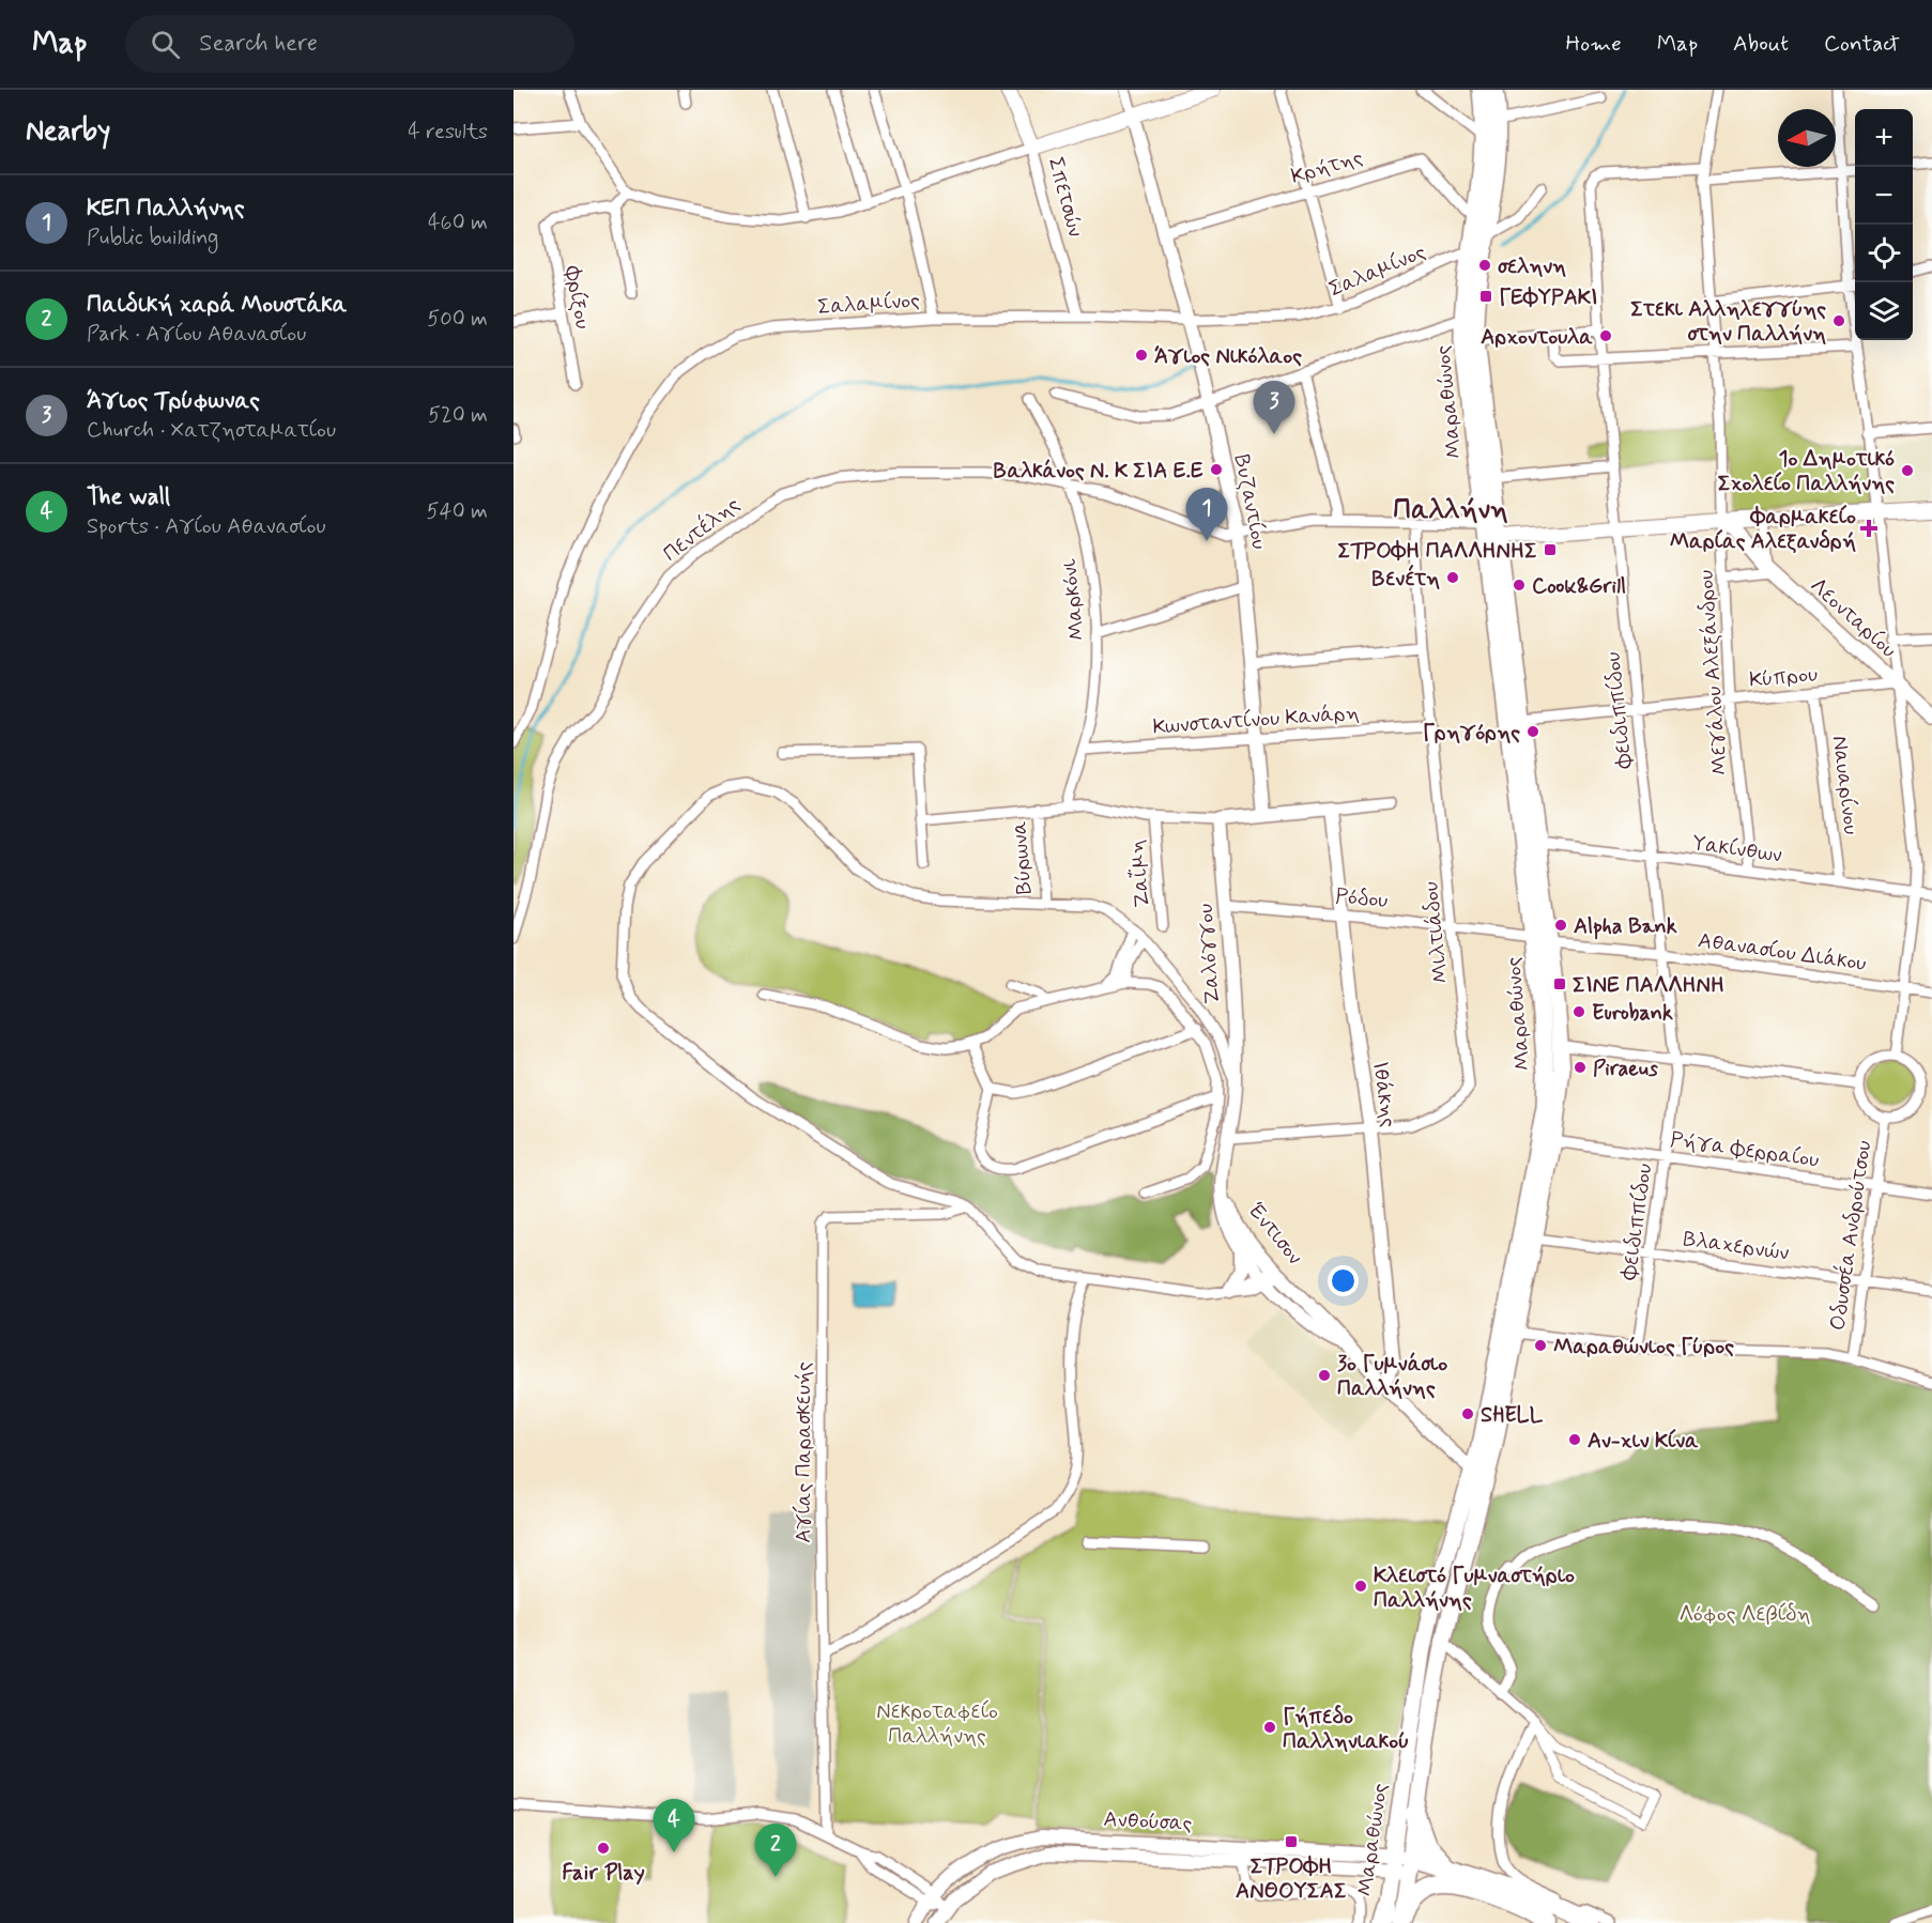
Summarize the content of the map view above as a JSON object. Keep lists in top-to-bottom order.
{
  "streets": {
    "main road": ["Σπετσών", "Μαραθώνος"],
    "street": [
      "Κρήτης",
      "Σαλαμίνος",
      "Φρίξου",
      "Βυζαντίου",
      "Πεντέλης",
      "Μαρκόνι",
      "Λεονταρίου",
      "Μεγάλου Αλεξάνδρου",
      "Κύπρου",
      "Φειδιππίδου",
      "Κωνσταντίνου Κανάρη",
      "Ναυαρίνου",
      "Υακίνθων",
      "Βύρωνα",
      "Ζαΐμη",
      "Ρόδου",
      "Μιλτιάδου",
      "Αθανασίου Διάκου",
      "Ζαλόγγου",
      "Ιθάκης",
      "Ρήγα Φερραίου",
      "Έντισον",
      "Οδυσσέα Ανδρούτσου",
      "Βλαχερνών",
      "Αγίας Παρασκευής",
      "Ανθούσας"
    ]
  },
  "crossings": [
    ["Κρήτης", "Μαραθώνος"],
    ["Κρήτης", "Βυζαντίου"],
    ["Σπετσών", "Σαλαμίνος"],
    ["Σαλαμίνος", "Μαραθώνος"],
    ["Σαλαμίνος", "Βυζαντίου"],
    ["Μαραθώνος", "Κύπρου"],
    ["Μαραθώνος", "Υακίνθων"],
    ["Μαραθώνος", "Ρόδου"],
    ["Μαραθώνος", "Αθανασίου Διάκου"],
    ["Μαραθώνος", "Ρήγα Φερραίου"],
    ["Μαραθώνος", "Έντισον"],
    ["Μαραθώνος", "Βλαχερνών"],
    ["Μαραθώνος", "Ανθούσας"],
    ["Βυζαντίου", "Πεντέλης"],
    ["Βυζαντίου", "Κωνσταντίνου Κανάρη"],
    ["Πεντέλης", "Μαρκόνι"],
    ["Μαρκόνι", "Κωνσταντίνου Κανάρη"],
    ["Λεονταρίου", "Μεγάλου Αλεξάνδρου"],
    ["Λεονταρίου", "Κύπρου"],
    ["Μεγάλου Αλεξάνδρου", "Κύπρου"],
    ["Μεγάλου Αλεξάνδρου", "Φειδιππίδου"],
    ["Μεγάλου Αλεξάνδρου", "Υακίνθων"],
    ["Κύπρου", "Φειδιππίδου"],
    ["Κύπρου", "Ναυαρίνου"],
    ["Φειδιππίδου", "Υακίνθων"],
    ["Φειδιππίδου", "Αθανασίου Διάκου"],
    ["Φειδιππίδου", "Ρήγα Φερραίου"],
    ["Φειδιππίδου", "Βλαχερνών"],
    ["Κωνσταντίνου Κανάρη", "Μιλτιάδου"],
    ["Ναυαρίνου", "Υακίνθων"],
    ["Ρόδου", "Μιλτιάδου"],
    ["Ρόδου", "Ζαλόγγου"],
    ["Ρόδου", "Ιθάκης"],
    ["Μιλτιάδου", "Ιθάκης"],
    ["Μιλτιάδου", "Έντισον"],
    ["Ζαλόγγου", "Έντισον"],
    ["Ιθάκης", "Έντισον"],
    ["Ρήγα Φερραίου", "Οδυσσέα Ανδρούτσου"],
    ["Οδυσσέα Ανδρούτσου", "Βλαχερνών"]
  ],
  "districts": ["Παλλήνη"],
  "parks": ["Λόφος Λεβίδη", "Νεκροταφείο Παλλήνης"],
  "places": {
    "other": [
      "σεληνη",
      "Στεκι Αλληλεγγύης στην Παλλήνη",
      "Αρχοντουλα",
      "Άγιος Νικόλαος",
      "Βαλκάνος Ν. Κ ΣΙΑ Ε.Ε",
      "1ο Δημοτικό Σχολείο Παλλήνης",
      "Βενέτη",
      "Cook&Grill",
      "Γρηγόρης",
      "Alpha Bank",
      "Eurobank",
      "Piraeus",
      "Μαραθώνιος Γύρος",
      "3ο Γυμνάσιο Παλλήνης",
      "SHELL",
      "Αν-χιν Κίνα",
      "Κλειστό Γυμναστήριο Παλλήνης",
      "Γήπεδο Παλληνιακού",
      "Fair Play"
    ],
    "transit": [
      "ΓΕΦΥΡΑΚΙ",
      "ΣΤΡΟΦΗ ΠΑΛΛΗΝΗΣ",
      "ΣΙΝΕ ΠΑΛΛΗΝΗ",
      "ΣΤΡΟΦΗ ΑΝΘΟΥΣΑΣ"
    ],
    "health": ["Φαρμακείο Μαρίας Αλεξανδρή"]
  },
  "north": "left",
  "page": {
    "header": "Map",
    "search": "Search here",
    "nav": [
      "Home",
      "Map",
      "About",
      "Contact"
    ],
    "heading": ["Nearby", "4 results"],
    "map_buttons": ["+", "−"],
    "list": [
      {
        "mark": "1",
        "name": "ΚΕΠ Παλλήνης",
        "note": "Public building",
        "value": "460 m"
      },
      {
        "mark": "2",
        "name": "Παιδική χαρά Μουστάκα",
        "note": "Park · Αγίου Αθανασίου",
        "value": "500 m"
      },
      {
        "mark": "3",
        "name": "Άγιος Τρύφωνας",
        "note": "Church · Χατζησταματίου",
        "value": "520 m"
      },
      {
        "mark": "4",
        "name": "The wall",
        "note": "Sports · Αγίου Αθανασίου",
        "value": "540 m"
      }
    ],
    "pins": [
      "3",
      "1",
      "4",
      "2"
    ]
  }
}
